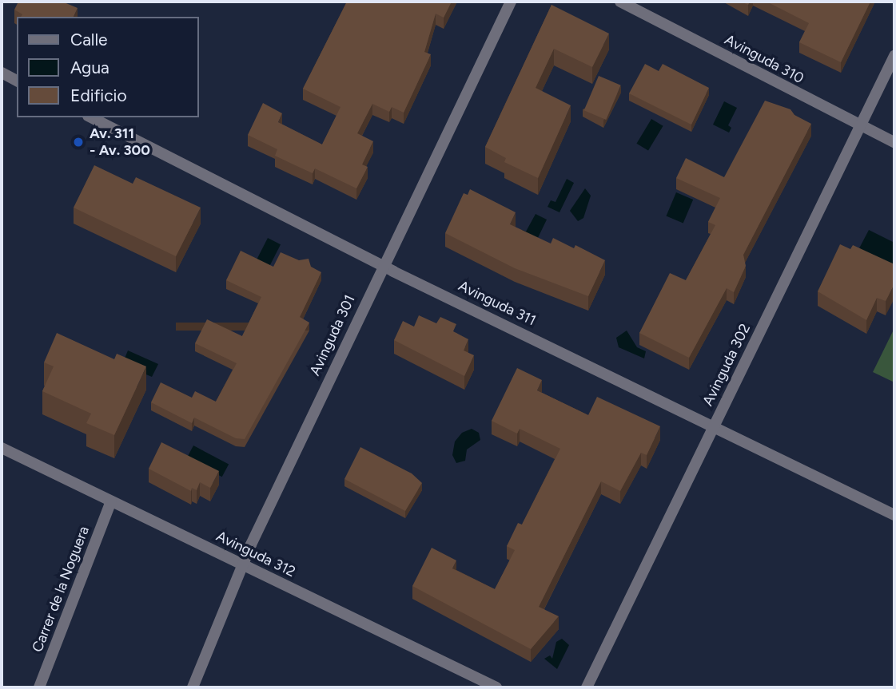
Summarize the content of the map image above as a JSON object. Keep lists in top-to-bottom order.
{
  "streets": {
    "street": [
      "Avinguda 310",
      "Avinguda 311",
      "Avinguda 301",
      "Avinguda 302",
      "Avinguda 312",
      "Carrer de la Noguera"
    ]
  },
  "crossings": [
    ["Avinguda 310", "Avinguda 302"],
    ["Avinguda 311", "Avinguda 301"],
    ["Avinguda 311", "Avinguda 302"],
    ["Avinguda 301", "Avinguda 312"],
    ["Avinguda 312", "Carrer de la Noguera"]
  ],
  "places": ["Av. 311 - Av. 300"],
  "legend": ["Calle", "Agua", "Edificio"]
}
